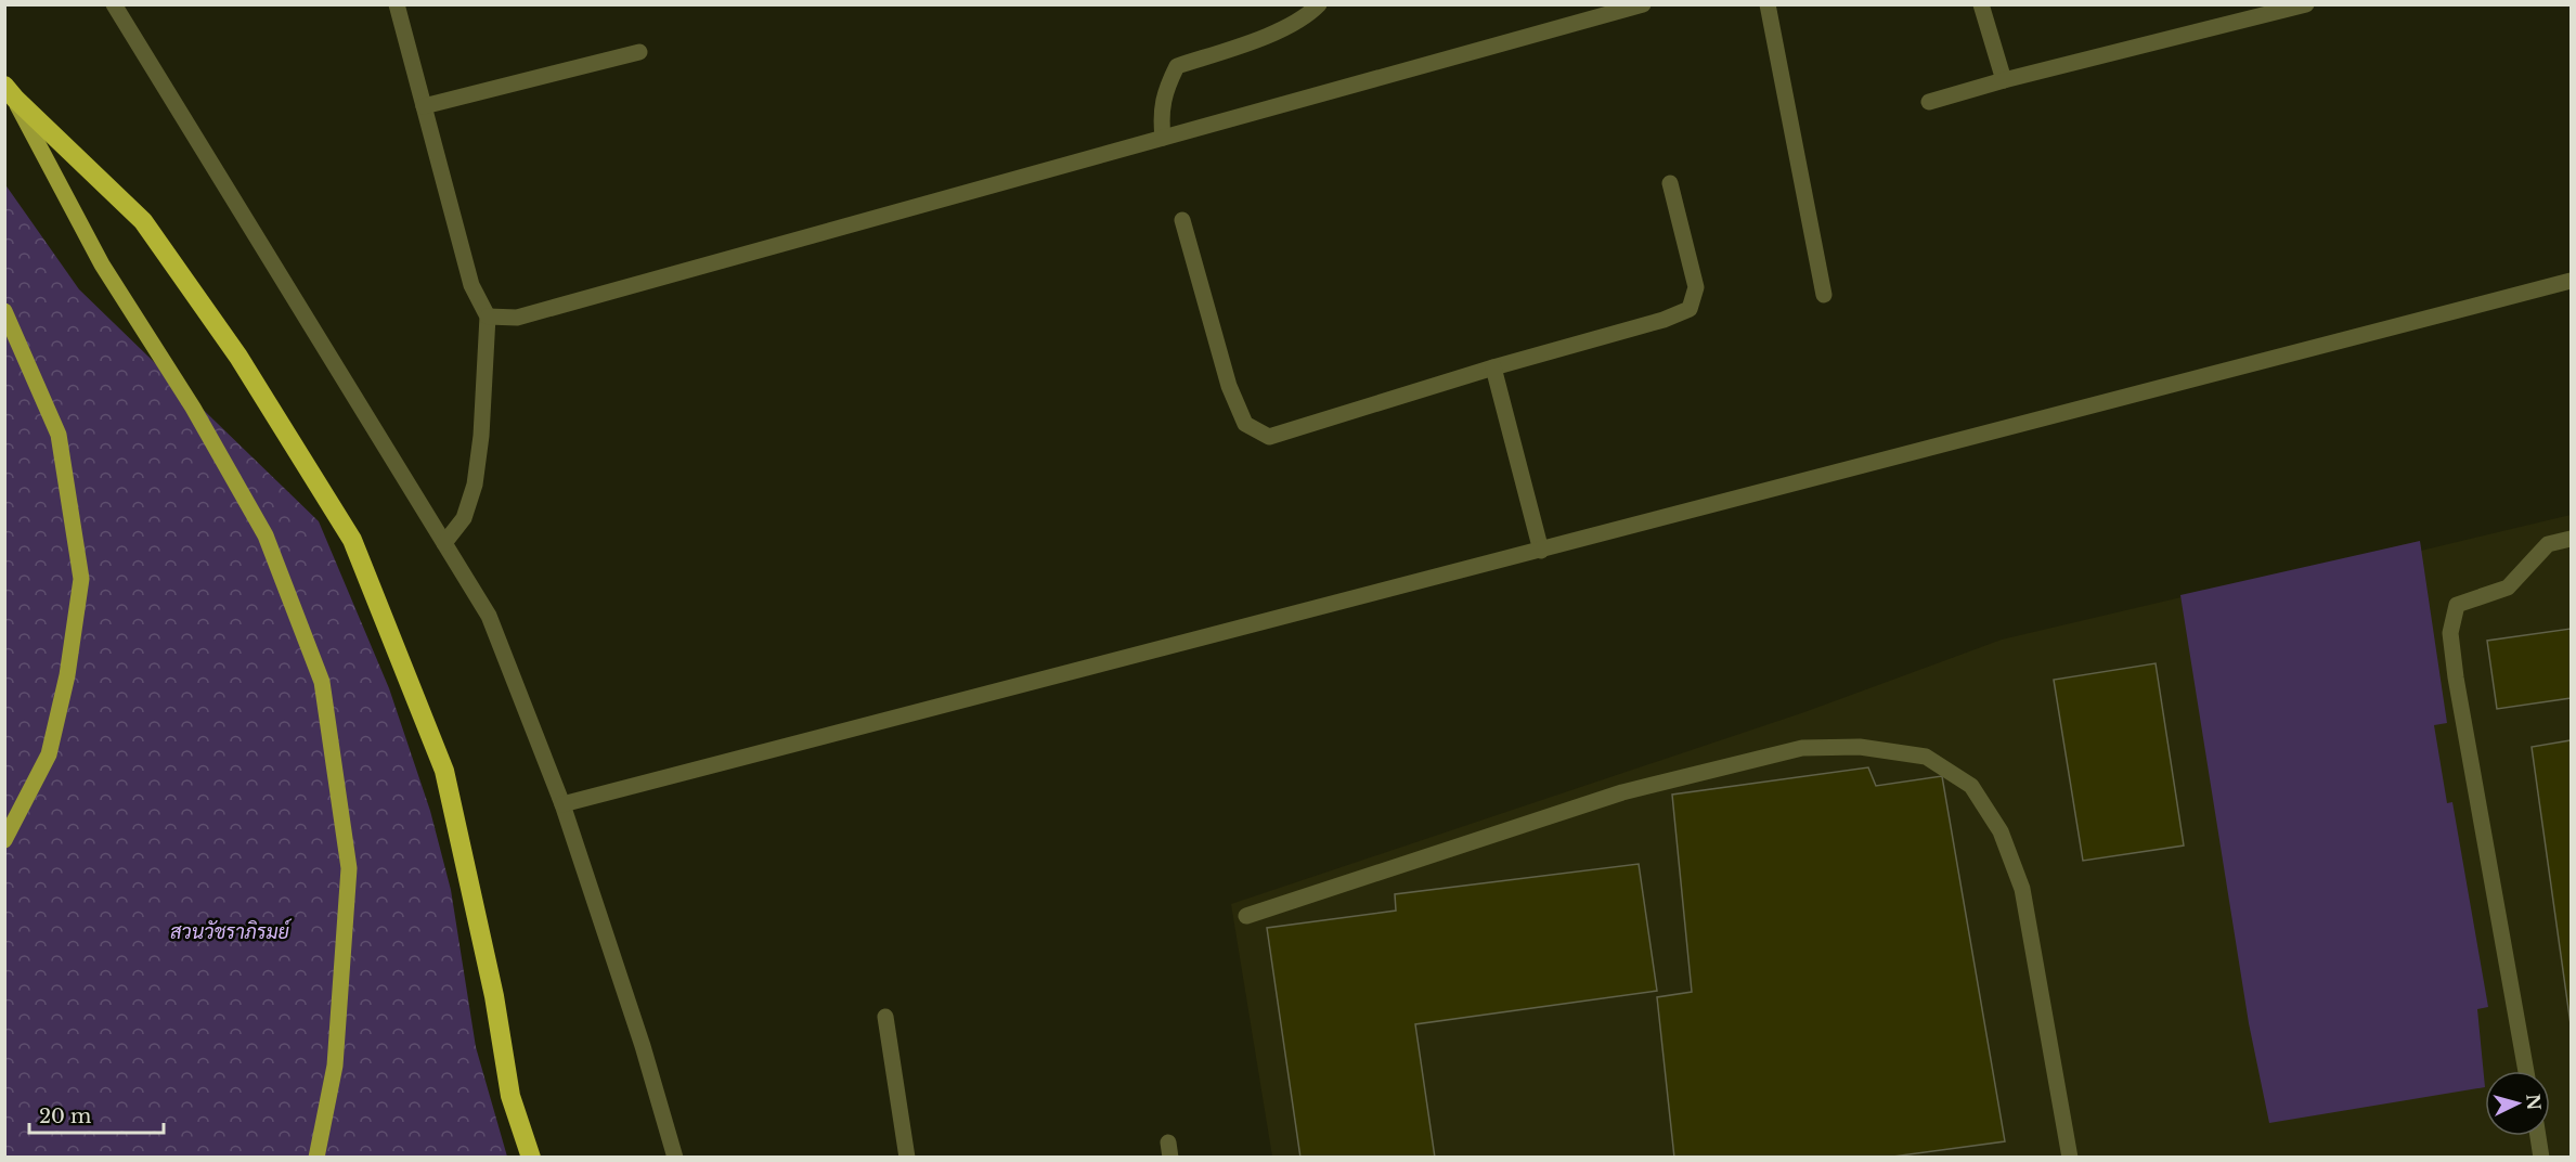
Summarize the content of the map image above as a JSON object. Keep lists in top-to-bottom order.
{
  "parks": ["สวนวัชราภิรมย์"],
  "scale_bar": "20 m",
  "north": "right"
}
